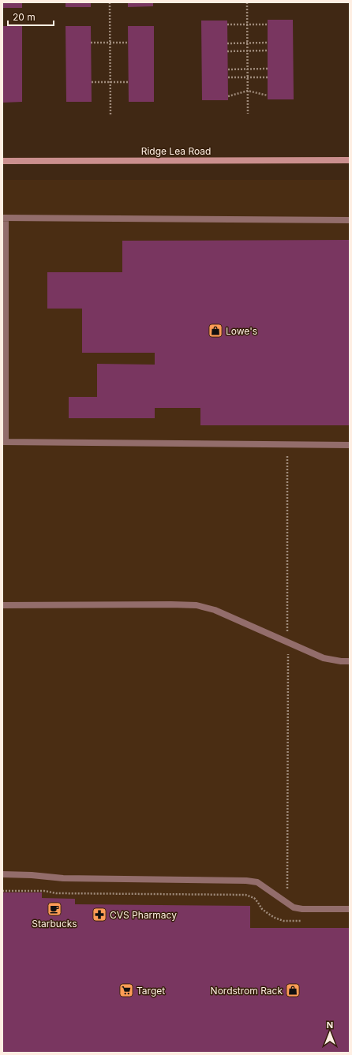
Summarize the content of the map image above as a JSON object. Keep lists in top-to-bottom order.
{
  "streets": {
    "street": ["Ridge Lea Road"]
  },
  "places": {
    "shop": ["Lowe's", "Nordstrom Rack"],
    "cafe": ["Starbucks"],
    "pharmacy": ["CVS Pharmacy"],
    "supermarket": ["Target"]
  },
  "scale_bar": "20 m",
  "north": "top"
}
